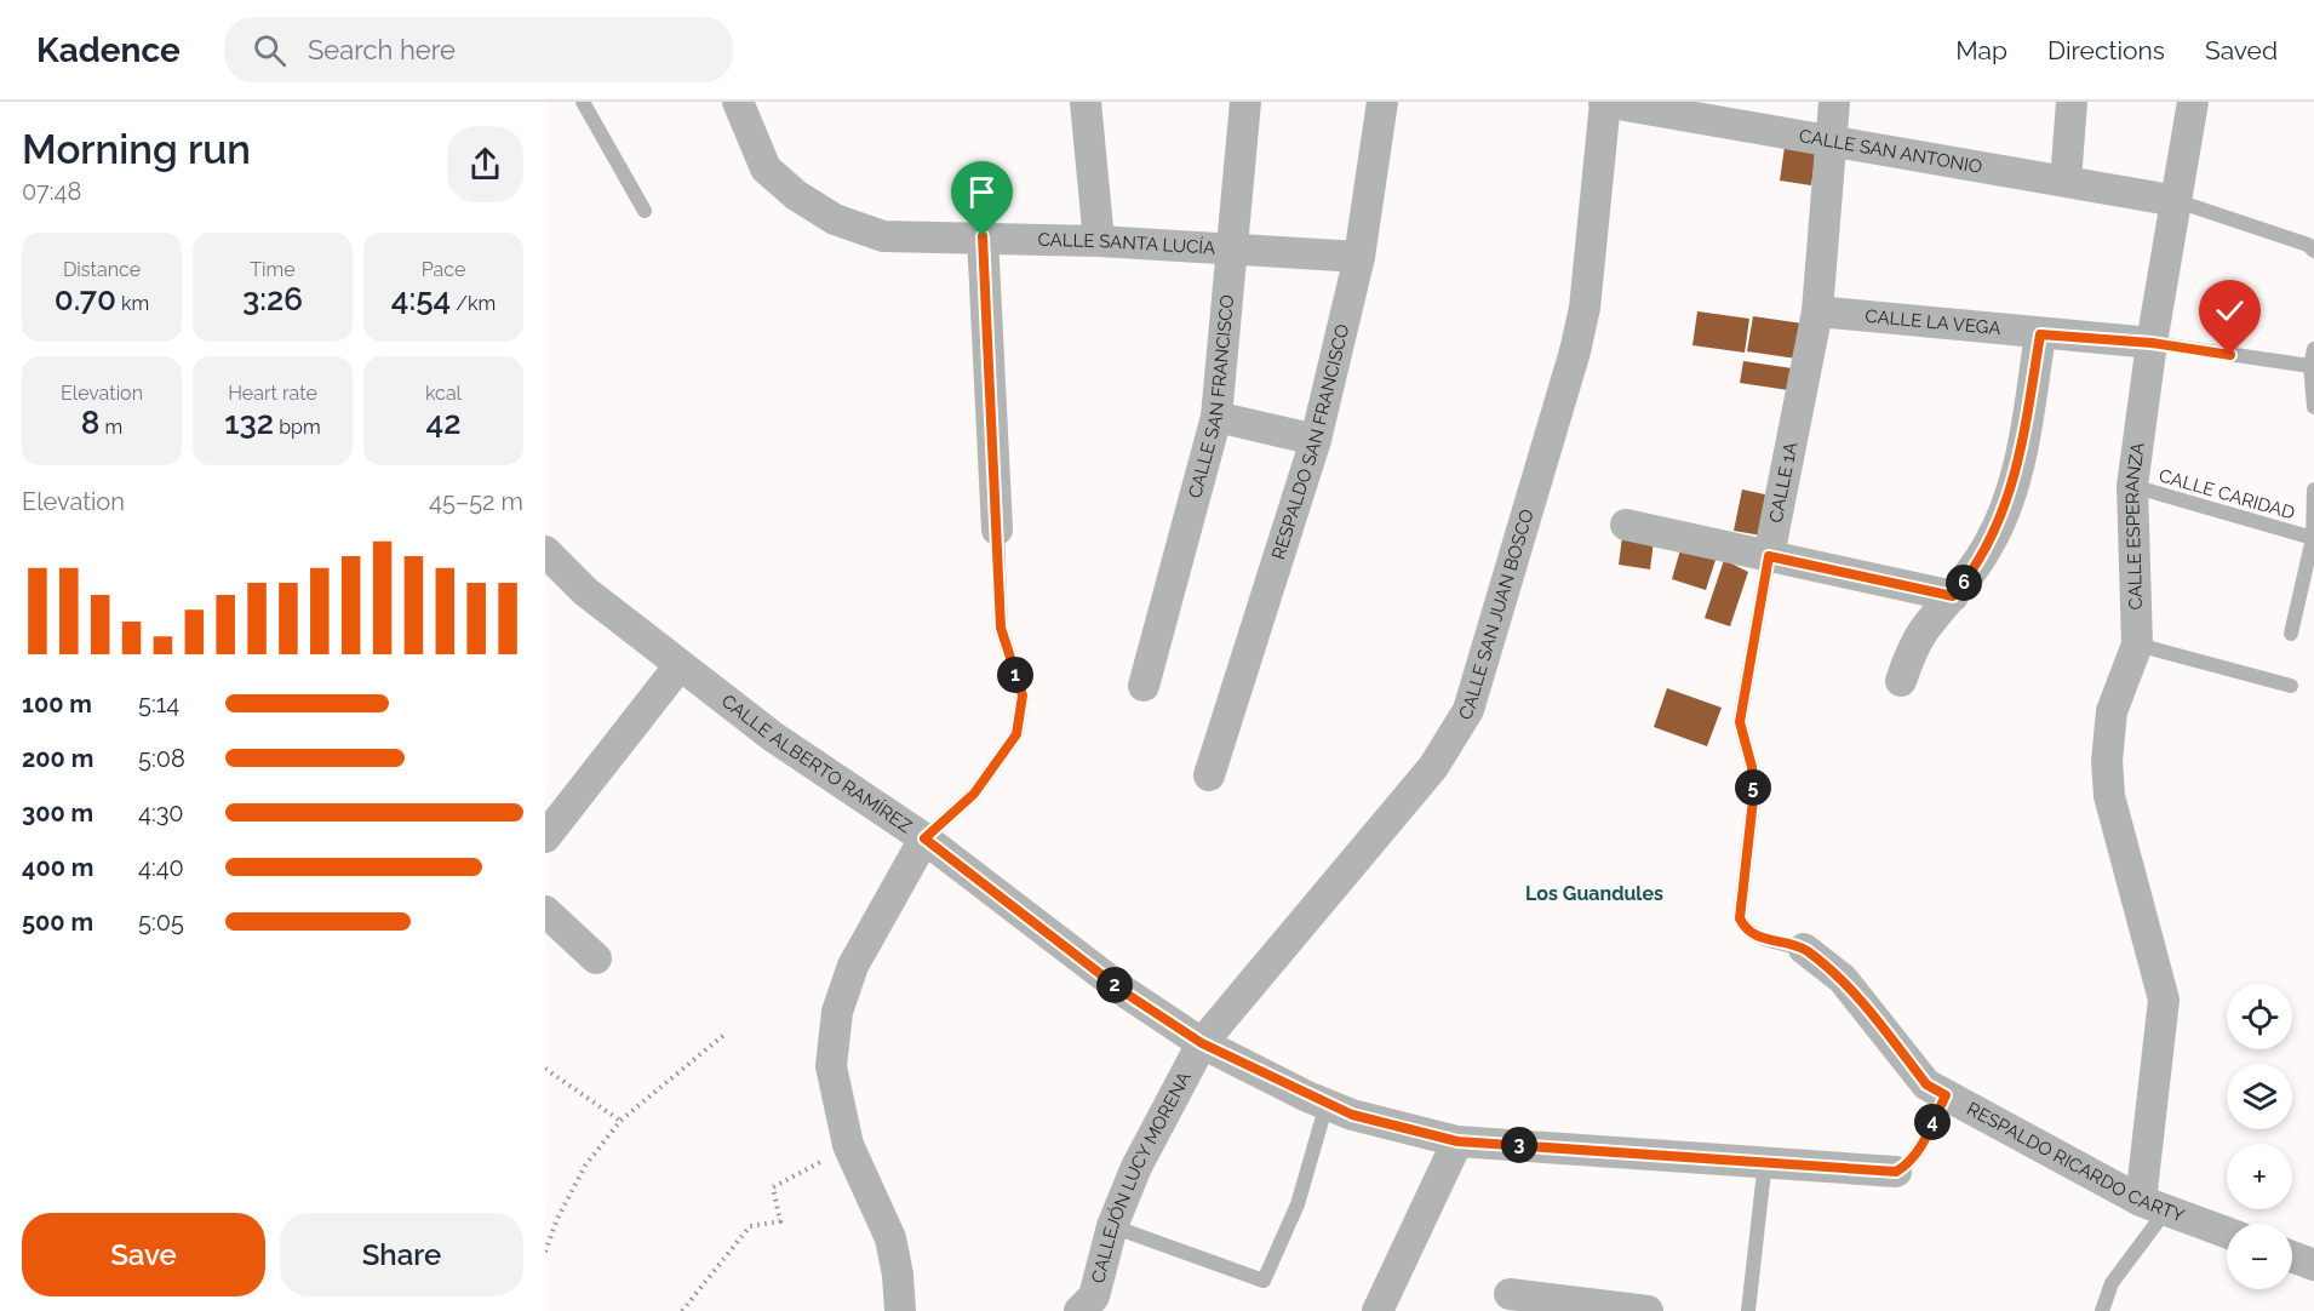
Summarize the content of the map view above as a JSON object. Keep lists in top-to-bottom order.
{
  "streets": {
    "street": [
      "CALLE SAN ANTONIO",
      "CALLE SANTA LUCÍA",
      "CALLE LA VEGA",
      "CALLE SAN FRANCISCO",
      "RESPALDO SAN FRANCISCO",
      "CALLE 1A",
      "CALLE ESPERANZA",
      "CALLE SAN JUAN BOSCO",
      "CALLE ALBERTO RAMÍREZ",
      "RESPALDO RICARDO CARTY",
      "CALLEJÓN LUCY MORENA"
    ],
    "lane": ["CALLE CARIDAD"]
  },
  "crossings": [
    ["CALLE SAN ANTONIO", "CALLE 1A"],
    ["CALLE SAN ANTONIO", "CALLE ESPERANZA"],
    ["CALLE SAN ANTONIO", "CALLE SAN JUAN BOSCO"],
    ["CALLE SANTA LUCÍA", "CALLE SAN FRANCISCO"],
    ["CALLE SANTA LUCÍA", "RESPALDO SAN FRANCISCO"],
    ["CALLE LA VEGA", "CALLE 1A"],
    ["CALLE LA VEGA", "CALLE ESPERANZA"],
    ["CALLE 1A", "RESPALDO RICARDO CARTY"],
    ["CALLE CARIDAD", "CALLE ESPERANZA"],
    ["CALLE ESPERANZA", "RESPALDO RICARDO CARTY"],
    ["CALLE SAN JUAN BOSCO", "CALLE ALBERTO RAMÍREZ"],
    ["CALLE SAN JUAN BOSCO", "CALLEJÓN LUCY MORENA"],
    ["CALLE ALBERTO RAMÍREZ", "CALLEJÓN LUCY MORENA"]
  ],
  "districts": ["Los Guandules"],
  "page": {
    "header": "Kadence",
    "search": "Search here",
    "nav": ["Map", "Directions", "Saved"],
    "heading": ["Morning run", "07:48"],
    "stats": [
      ["Distance", "0.70 km"],
      ["Time", "3:26"],
      ["Pace", "4:54 /km"],
      ["Elevation", "8 m"],
      ["Heart rate", "132 bpm"],
      ["kcal", "42"]
    ],
    "chart": ["Elevation", "45–52 m"],
    "pins": [
      "6",
      "1",
      "5",
      "2",
      "4",
      "3"
    ],
    "list": [
      {
        "name": "100 m",
        "note": "5:14"
      },
      {
        "name": "200 m",
        "note": "5:08"
      },
      {
        "name": "300 m",
        "note": "4:30"
      },
      {
        "name": "400 m",
        "note": "4:40"
      },
      {
        "name": "500 m",
        "note": "5:05"
      }
    ],
    "map_buttons": ["+", "−"],
    "buttons": ["Save", "Share"]
  }
}
